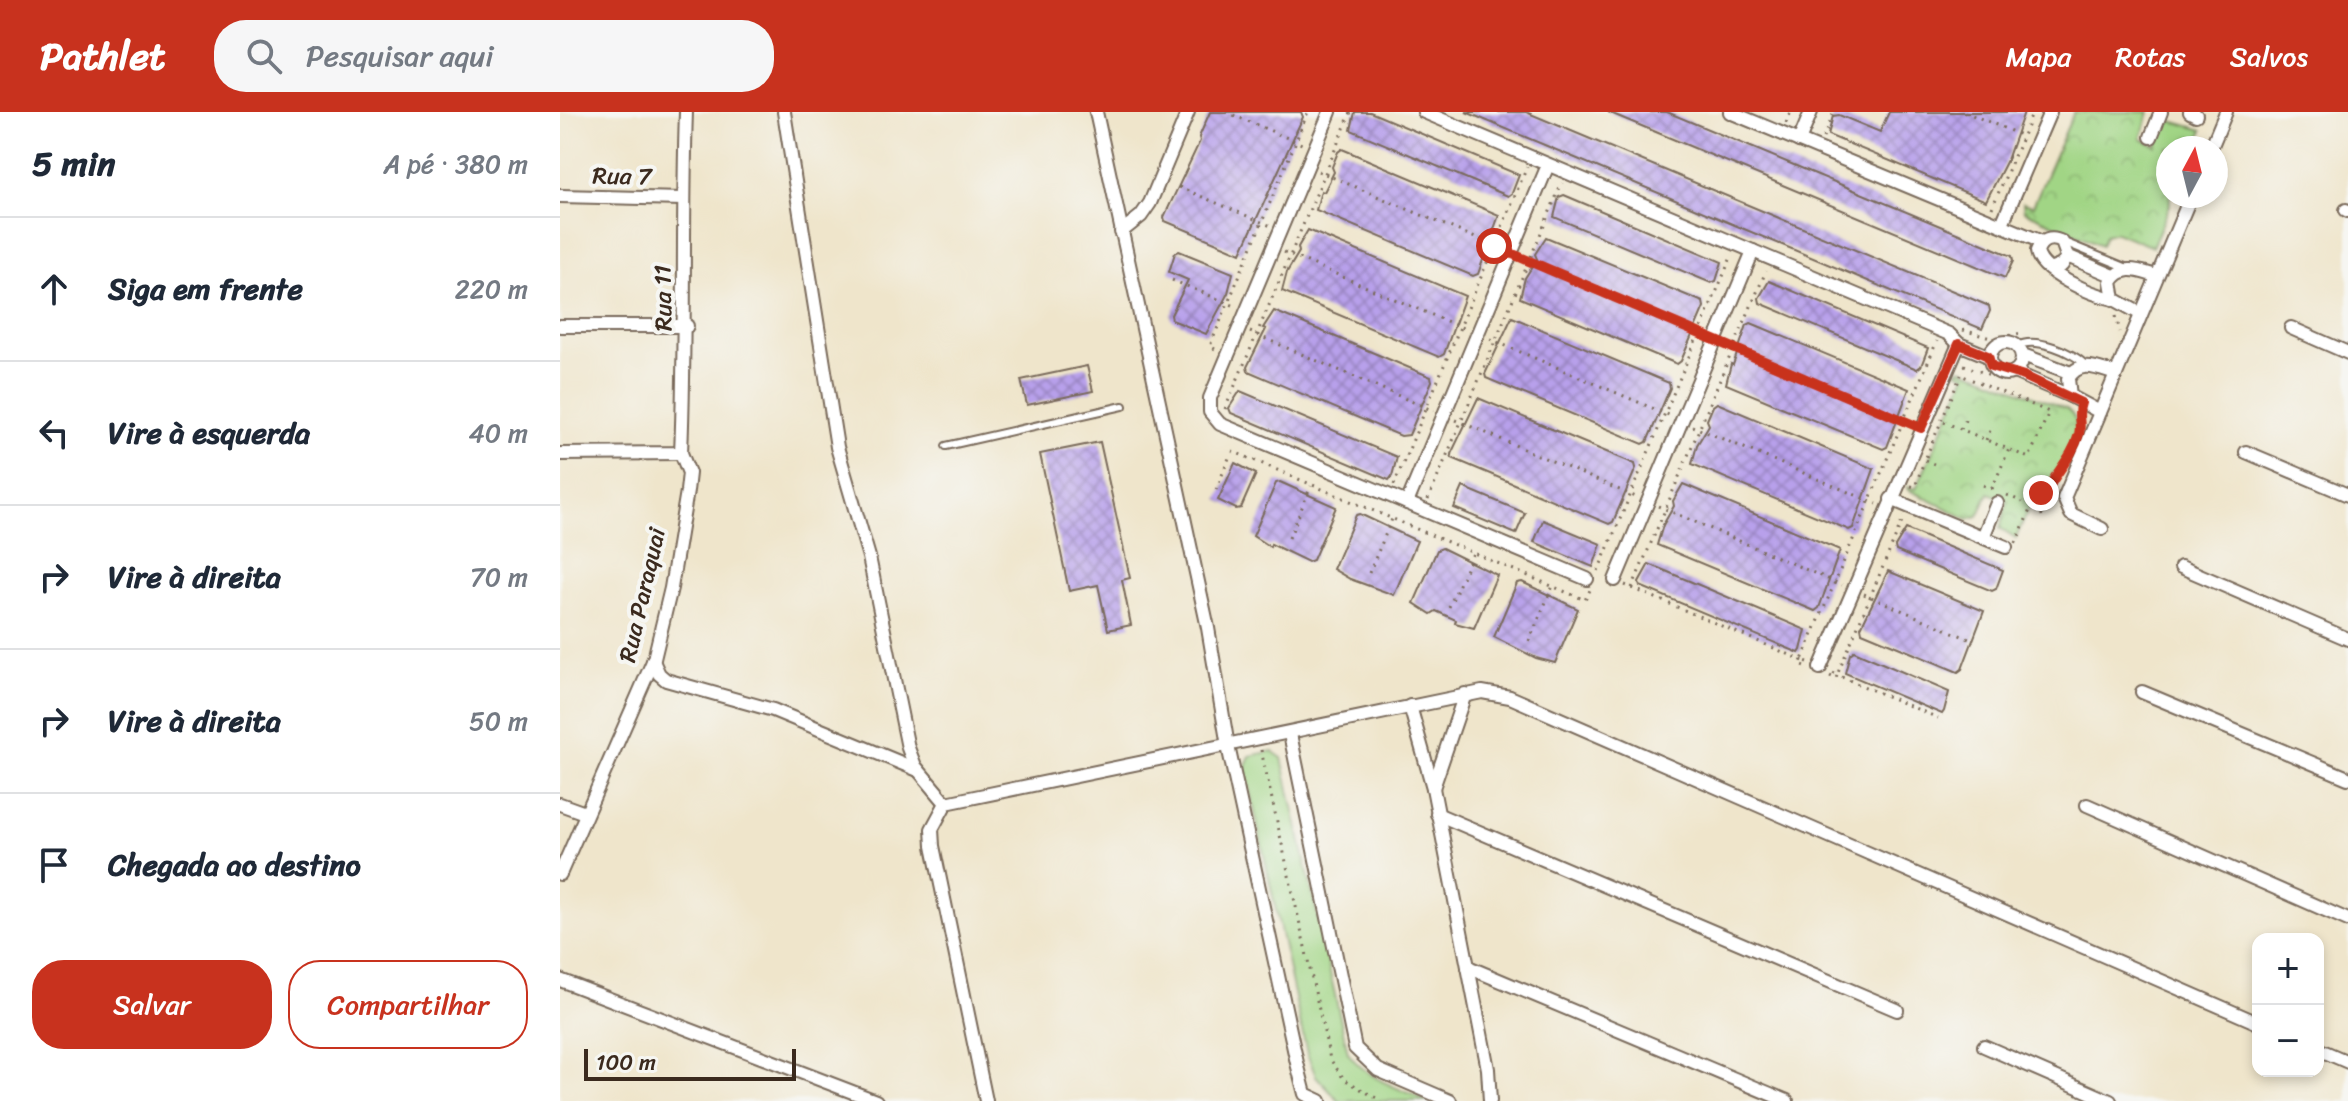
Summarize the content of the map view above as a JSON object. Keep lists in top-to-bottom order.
{
  "streets": {
    "street": ["Rua 7", "Rua 11", "Rua Paraquai"]
  },
  "crossings": [
    ["Rua 7", "Rua 11"],
    ["Rua 11", "Rua Paraquai"]
  ],
  "scale_bar": "100 m",
  "north": "top",
  "page": {
    "header": "Pathlet",
    "search": "Pesquisar aqui",
    "nav": ["Mapa", "Rotas", "Salvos"],
    "heading": ["5 min", "A pé · 380 m"],
    "list": [
      ["Siga em frente", "220 m"],
      ["Vire à esquerda", "40 m"],
      ["Vire à direita", "70 m"],
      ["Vire à direita", "50 m"],
      "Chegada ao destino"
    ],
    "map_buttons": ["+", "−"],
    "buttons": ["Salvar", "Compartilhar"],
    "scale": "100 m"
  }
}
